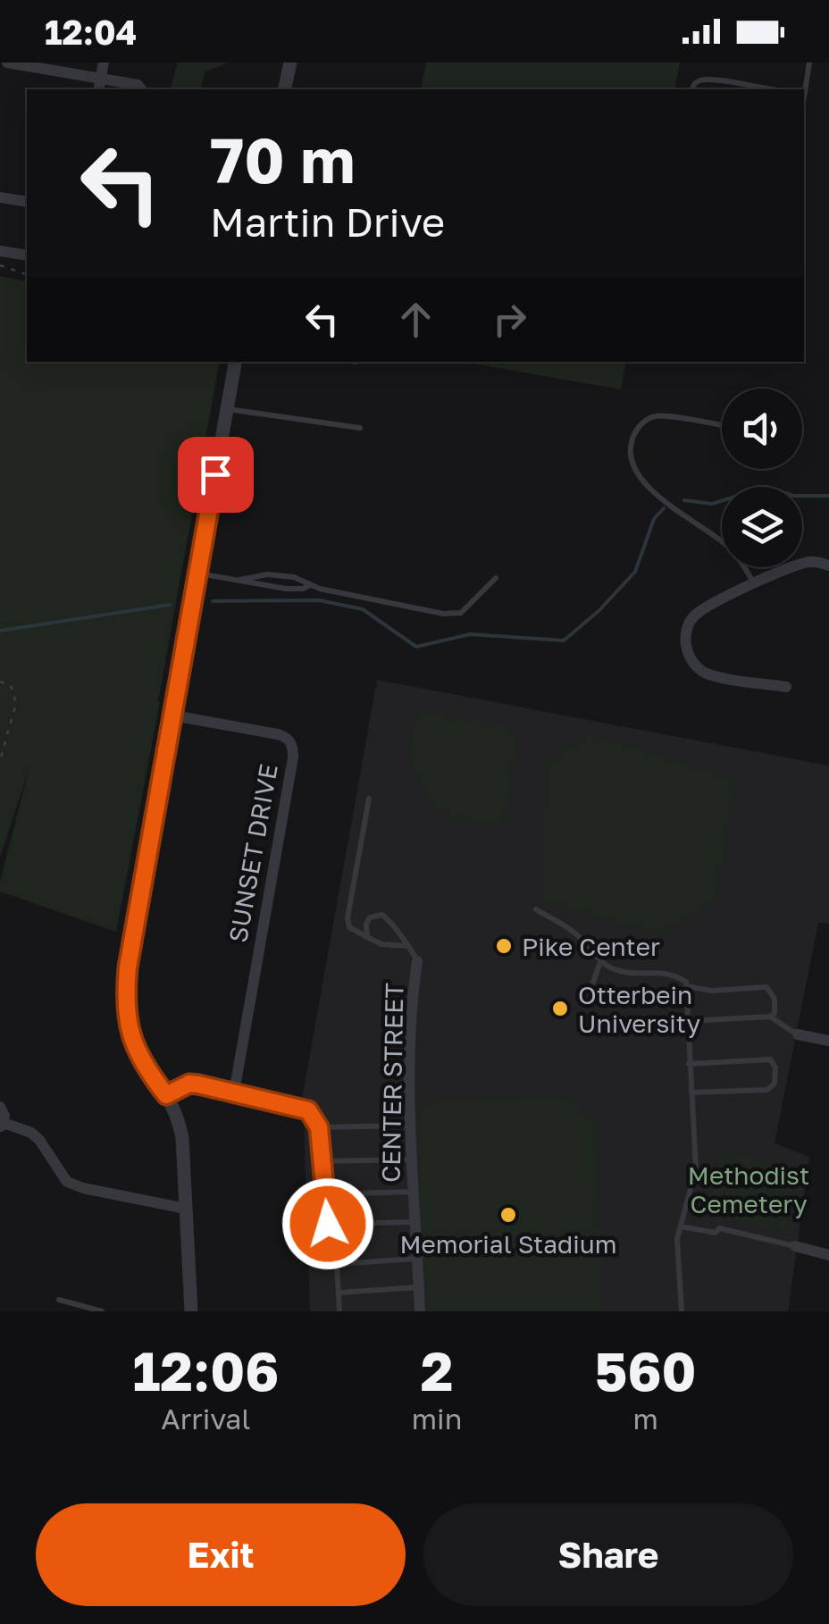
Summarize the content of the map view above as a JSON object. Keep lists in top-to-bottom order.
{
  "streets": {
    "street": ["SUNSET DRIVE", "CENTER STREET"]
  },
  "parks": ["Methodist Cemetery"],
  "places": ["Pike Center", "Otterbein University", "Memorial Stadium"],
  "page": {
    "status": "12:04",
    "turn": ["70 m", "Martin Drive"],
    "eta": [
      "12:06",
      "Arrival",
      "2",
      "min",
      "560",
      "m"
    ],
    "buttons": ["Exit", "Share"]
  }
}
